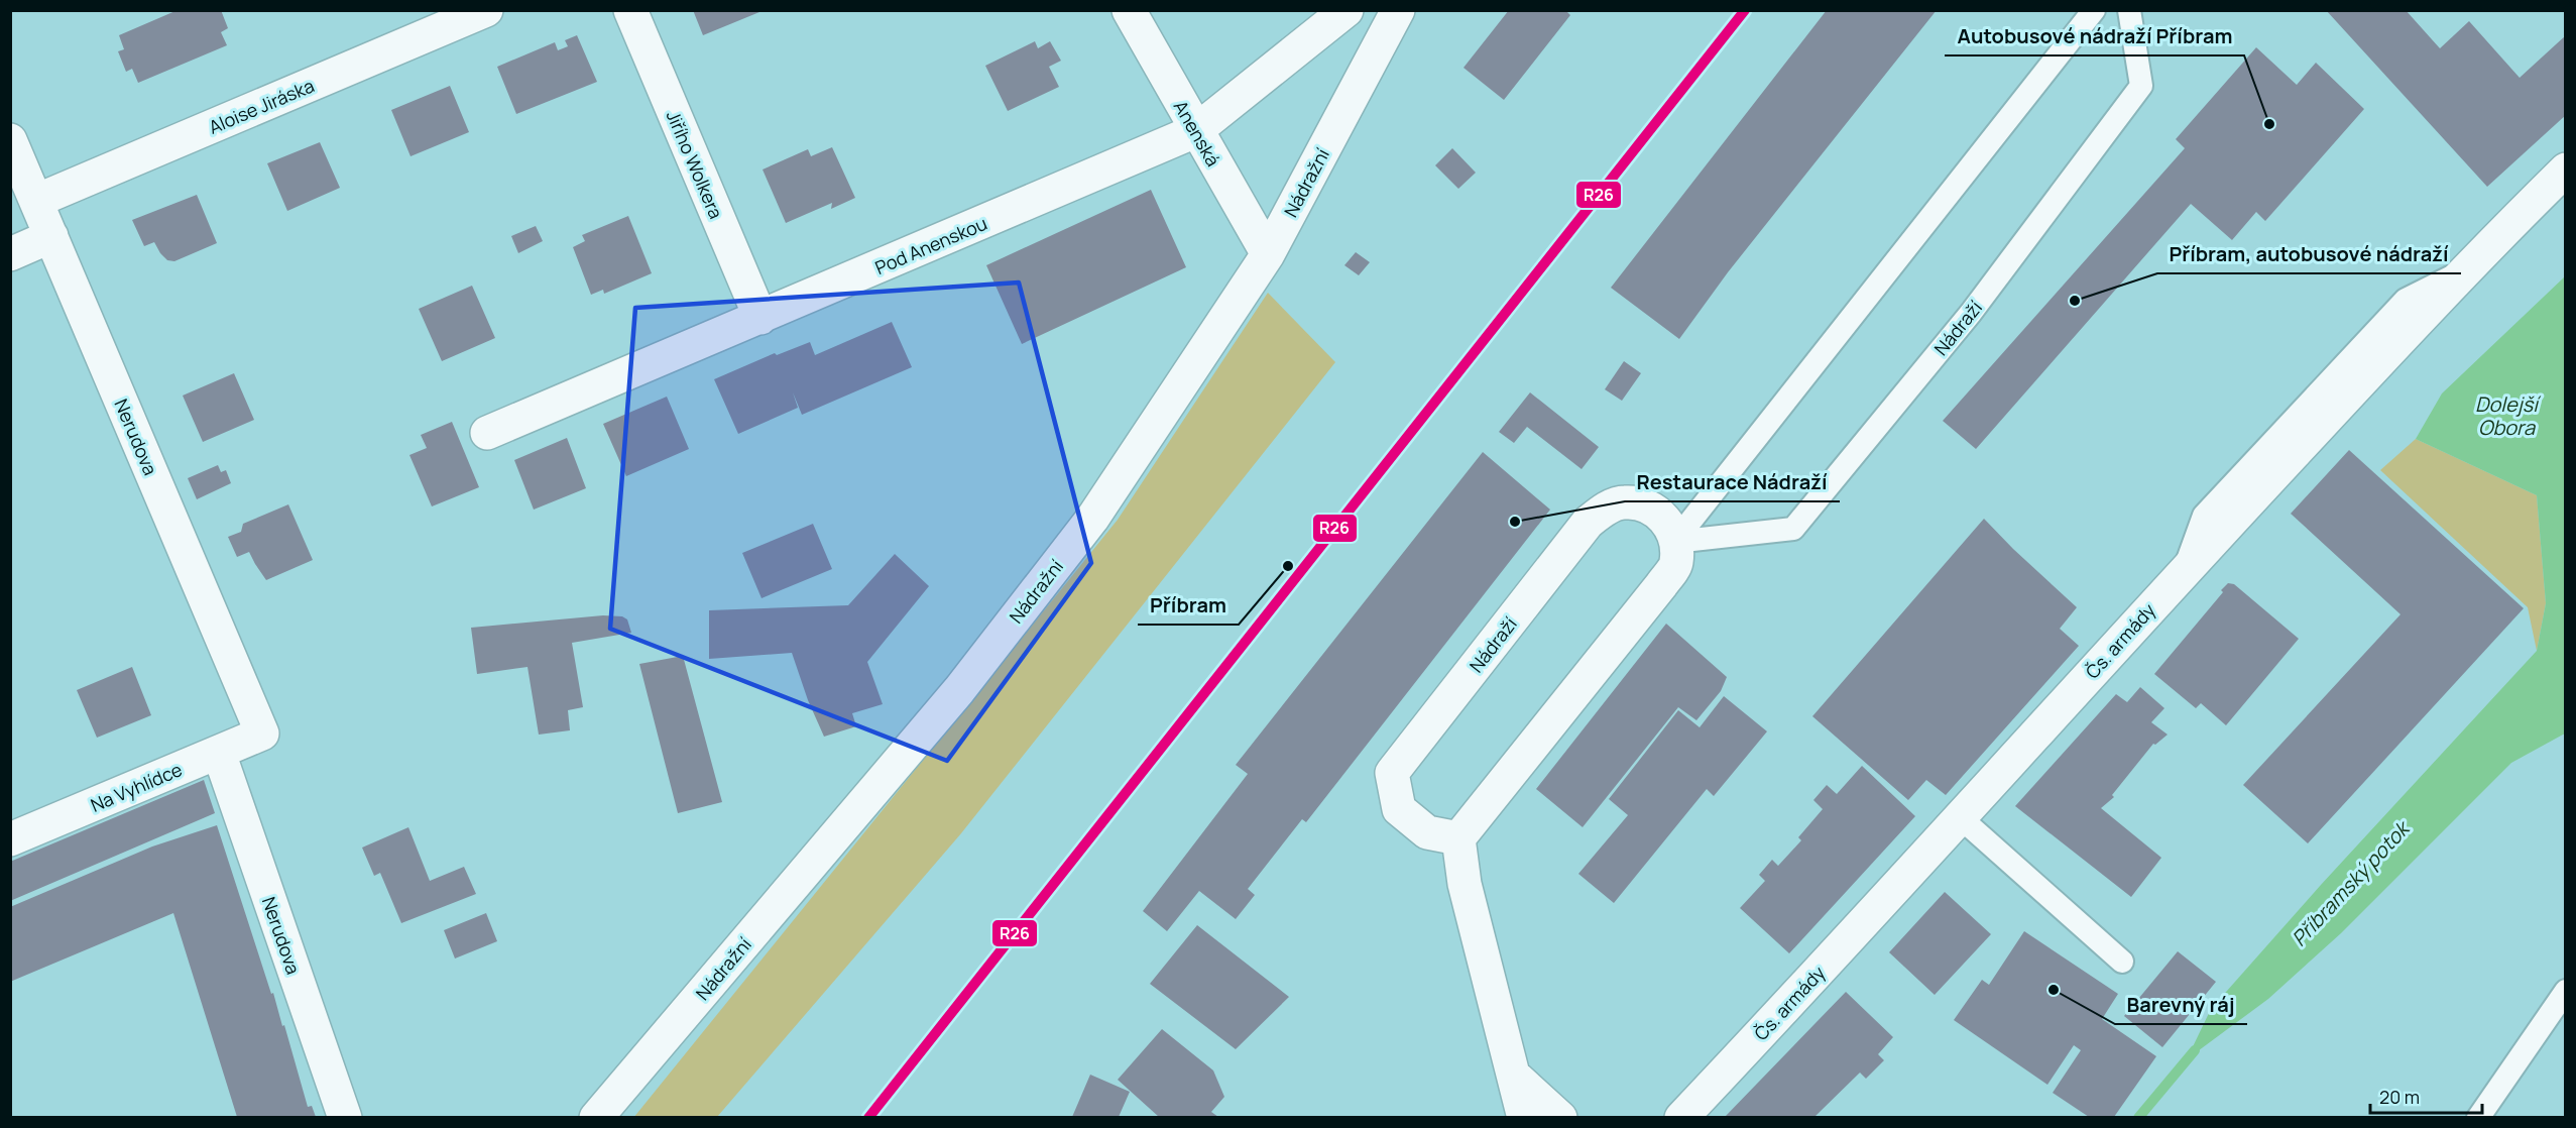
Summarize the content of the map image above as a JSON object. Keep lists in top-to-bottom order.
{
  "streets": {
    "street": [
      "Aloise Jiráska",
      "Anenská",
      "Jiřího Wolkera",
      "Nádražní",
      "Pod Anenskou",
      "Nádraží",
      "Nerudova",
      "Čs. armády",
      "Na Vyhlídce"
    ]
  },
  "crossings": [
    ["Aloise Jiráska", "Nerudova"],
    ["Anenská", "Nádražní"],
    ["Anenská", "Pod Anenskou"],
    ["Jiřího Wolkera", "Pod Anenskou"],
    ["Nerudova", "Na Vyhlídce"]
  ],
  "water": ["Dolejší Obora", "Příbramský potok"],
  "places": [
    "Autobusové nádraží Příbram",
    "Příbram, autobusové nádraží",
    "Restaurace Nádraží",
    "Příbram",
    "Barevný ráj"
  ],
  "lines": ["transit line R26"],
  "scale_bar": "20 m"
}
